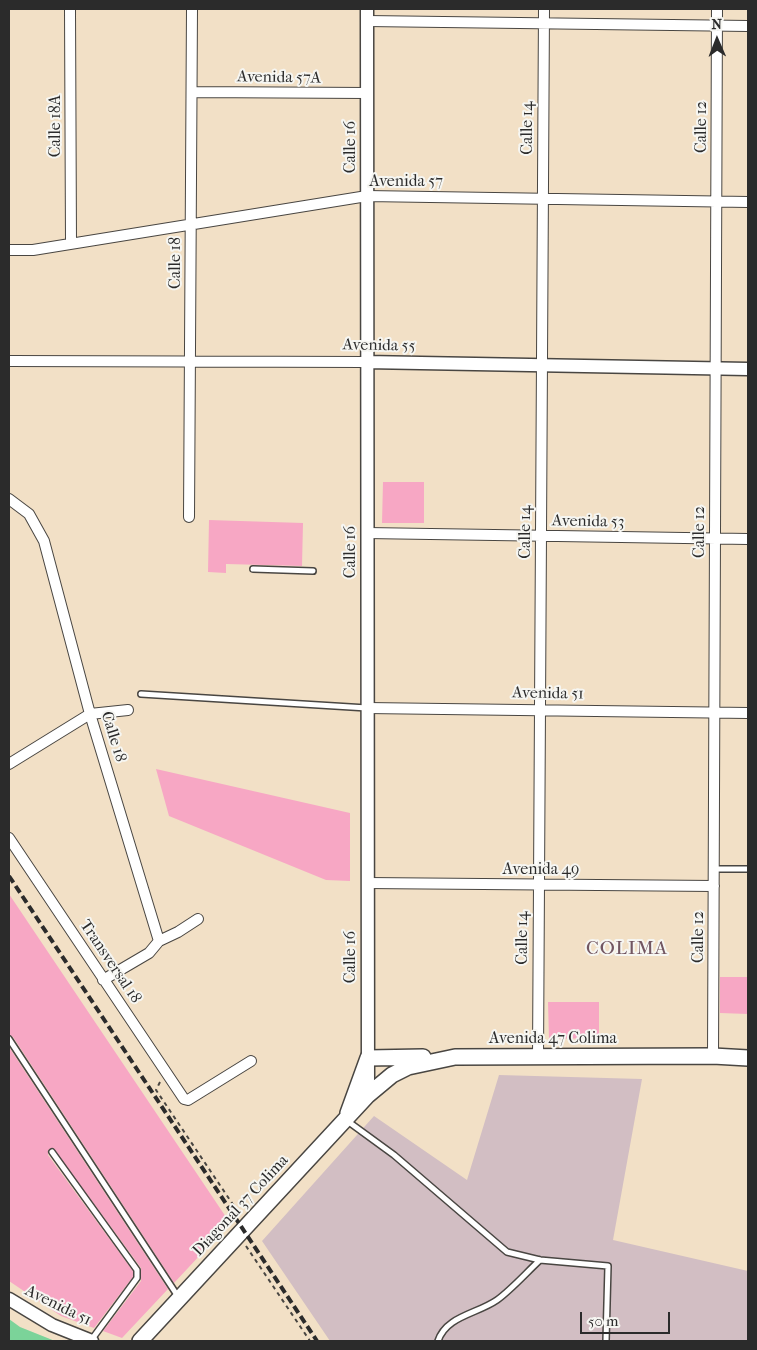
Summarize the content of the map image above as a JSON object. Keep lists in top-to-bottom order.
{
  "streets": {
    "main road": ["Avenida 47 Colima", "Diagonal 37 Colima"],
    "street": [
      "Avenida 57A",
      "Calle 18A",
      "Calle 12",
      "Calle 14",
      "Calle 16",
      "Avenida 57",
      "Calle 18",
      "Avenida 55",
      "Avenida 53",
      "Avenida 51",
      "Avenida 49",
      "Transversal 18"
    ]
  },
  "crossings": [
    ["Avenida 57A", "Calle 16"],
    ["Avenida 57A", "Calle 18"],
    ["Calle 18A", "Avenida 57"],
    ["Calle 12", "Avenida 57"],
    ["Calle 12", "Avenida 55"],
    ["Calle 12", "Avenida 53"],
    ["Calle 12", "Avenida 51"],
    ["Calle 12", "Avenida 49"],
    ["Calle 12", "Avenida 47 Colima"],
    ["Calle 14", "Avenida 57"],
    ["Calle 14", "Avenida 55"],
    ["Calle 14", "Avenida 53"],
    ["Calle 14", "Avenida 51"],
    ["Calle 14", "Avenida 49"],
    ["Calle 14", "Avenida 47 Colima"],
    ["Calle 16", "Avenida 57"],
    ["Calle 16", "Avenida 55"],
    ["Calle 16", "Avenida 53"],
    ["Calle 16", "Avenida 51"],
    ["Calle 16", "Avenida 49"],
    ["Calle 16", "Avenida 47 Colima"],
    ["Calle 16", "Diagonal 37 Colima"],
    ["Avenida 57", "Calle 18"],
    ["Calle 18", "Avenida 55"],
    ["Avenida 47 Colima", "Diagonal 37 Colima"]
  ],
  "districts": ["COLIMA"],
  "scale_bar": "50 m",
  "north": "top"
}
